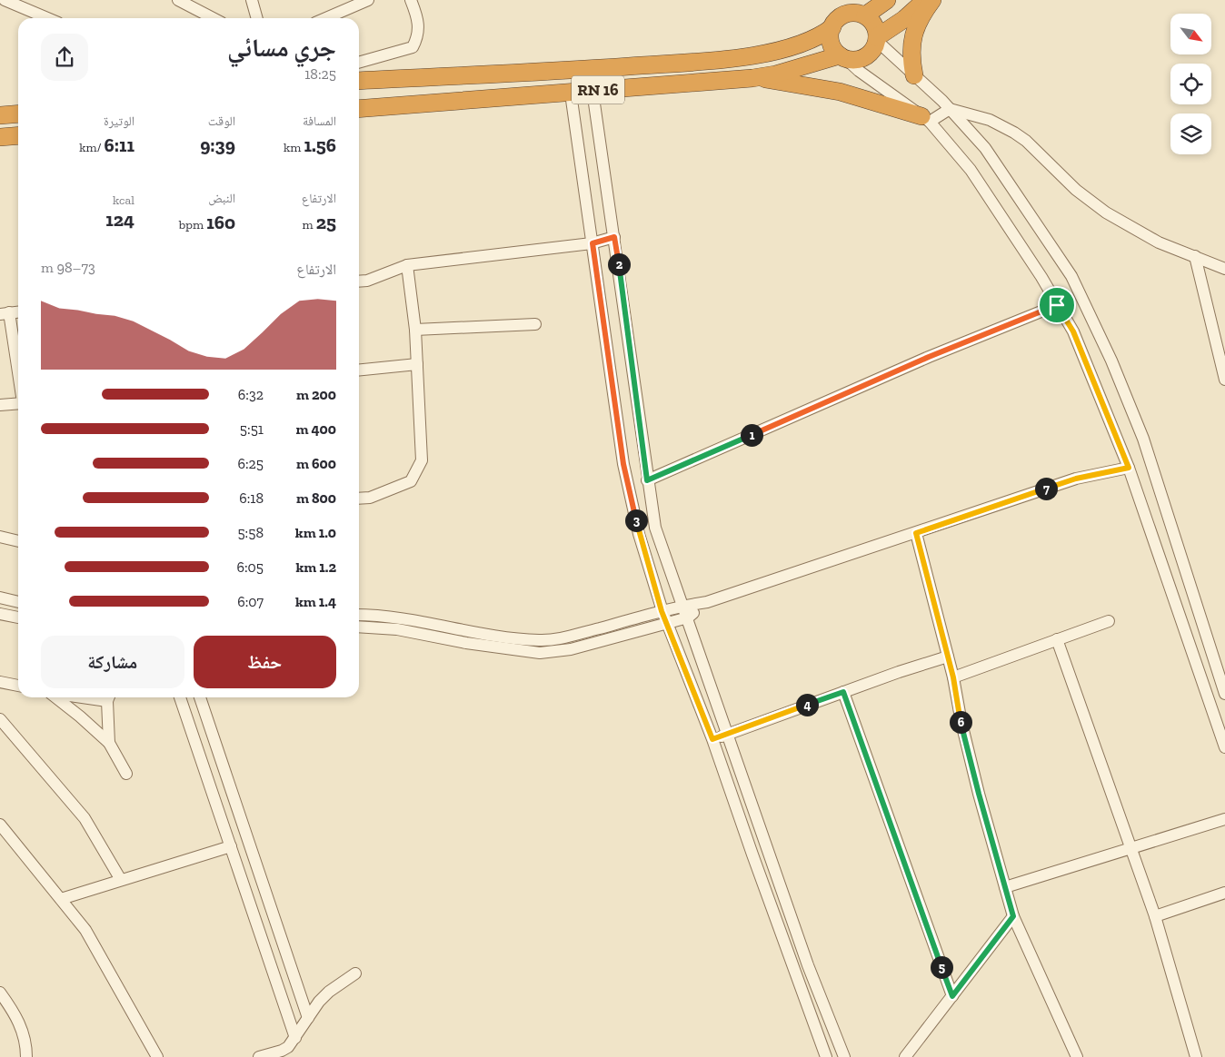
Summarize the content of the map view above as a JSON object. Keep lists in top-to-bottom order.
{
  "streets": {
    "highway": ["RN 16"]
  },
  "north": "bottom right",
  "page": {
    "heading": ["جري مسائي", "18:25"],
    "stats": [
      ["المسافة", "1.56 km"],
      ["الوقت", "9:39"],
      ["الوتيرة", "6:11 /km"],
      ["الارتفاع", "25 m"],
      ["النبض", "160 bpm"],
      ["kcal", "124"]
    ],
    "chart": ["الارتفاع", "73–98 m"],
    "pins": [
      "2",
      "1",
      "7",
      "3",
      "4",
      "6",
      "5"
    ],
    "list": [
      {
        "name": "200 m",
        "note": "6:32"
      },
      {
        "name": "400 m",
        "note": "5:51"
      },
      {
        "name": "600 m",
        "note": "6:25"
      },
      {
        "name": "800 m",
        "note": "6:18"
      },
      {
        "name": "1.0 km",
        "note": "5:58"
      },
      {
        "name": "1.2 km",
        "note": "6:05"
      },
      {
        "name": "1.4 km",
        "note": "6:07"
      }
    ],
    "buttons": ["حفظ", "مشاركة"]
  }
}
